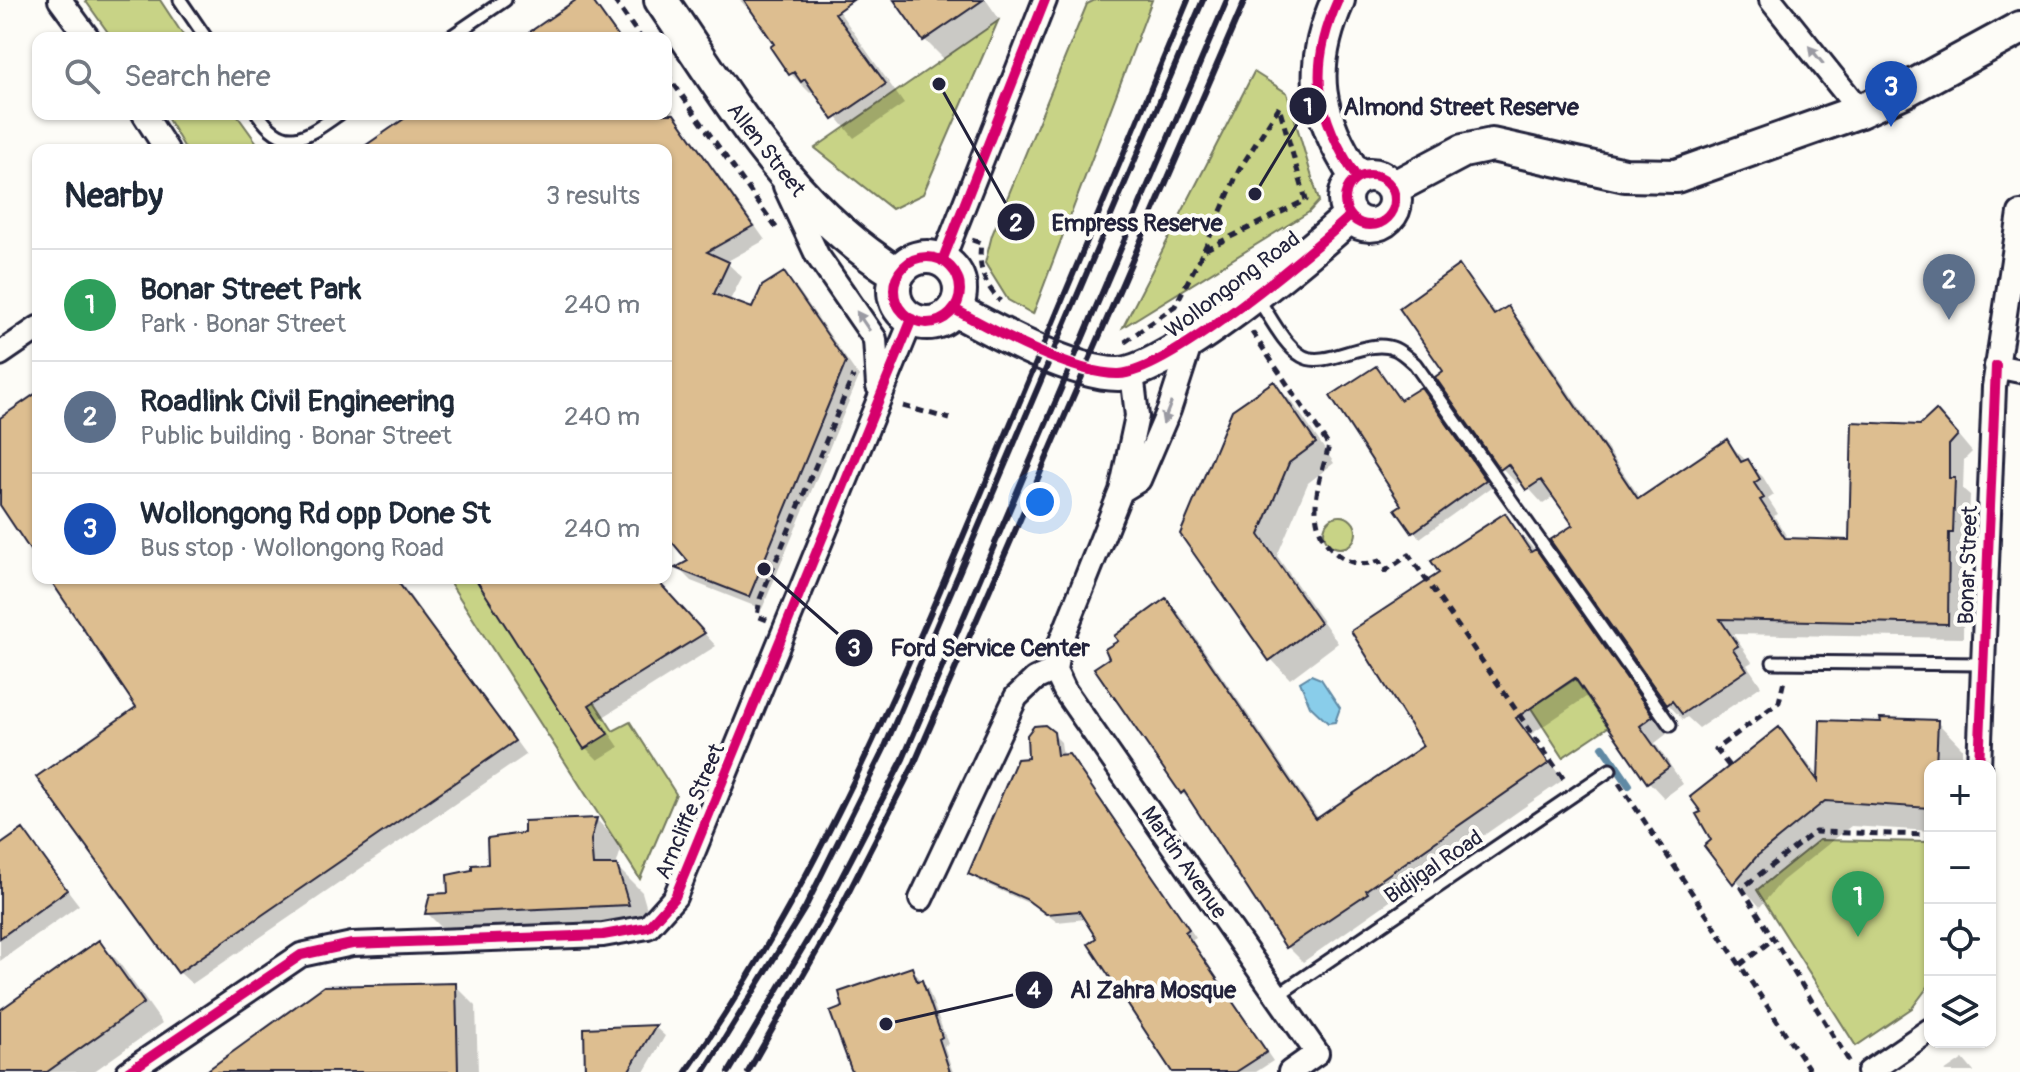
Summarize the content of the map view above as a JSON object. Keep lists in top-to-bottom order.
{
  "streets": {
    "street": [
      "Allen Street",
      "Wollongong Road",
      "Bonar Street",
      "Arncliffe Street",
      "Martin Avenue"
    ],
    "lane": ["Bidjigal Road"]
  },
  "crossings": [
    ["Allen Street", "Arncliffe Street"],
    ["Wollongong Road", "Martin Avenue"],
    ["Martin Avenue", "Bidjigal Road"]
  ],
  "places": [
    "Empress Reserve",
    "Almond Street Reserve",
    "Ford Service Center",
    "Al Zahra Mosque"
  ],
  "page": {
    "search": "Search here",
    "pins": ["3", "2", "1"],
    "heading": ["Nearby", "3 results"],
    "list": [
      {
        "mark": "1",
        "name": "Bonar Street Park",
        "note": "Park · Bonar Street",
        "value": "240 m"
      },
      {
        "mark": "2",
        "name": "Roadlink Civil Engineering",
        "note": "Public building · Bonar Street",
        "value": "240 m"
      },
      {
        "mark": "3",
        "name": "Wollongong Rd opp Done St",
        "note": "Bus stop · Wollongong Road",
        "value": "240 m"
      }
    ],
    "map_buttons": ["+", "−"]
  }
}
